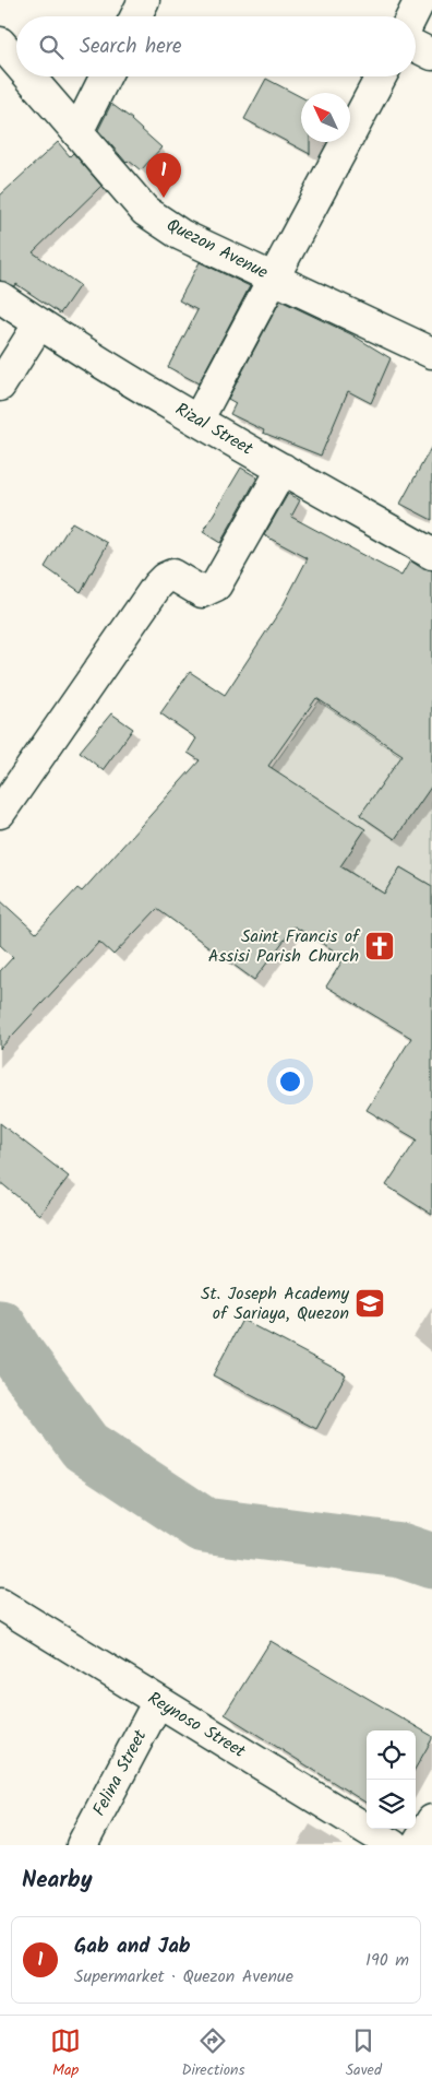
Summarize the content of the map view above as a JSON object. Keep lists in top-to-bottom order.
{
  "streets": {
    "street": [
      "Quezon Avenue",
      "Rizal Street",
      "Reynoso Street",
      "Felina Street"
    ]
  },
  "crossings": [
    ["Reynoso Street", "Felina Street"]
  ],
  "places": {
    "church": ["Saint Francis of Assisi Parish Church"],
    "school or university": ["St. Joseph Academy of Sariaya, Quezon"]
  },
  "north": "top left",
  "page": {
    "search": "Search here",
    "pins": "1",
    "heading": "Nearby",
    "list": [
      {
        "mark": "1",
        "name": "Gab and Jab",
        "note": "Supermarket · Quezon Avenue",
        "value": "190 m"
      }
    ],
    "nav": ["Map", "Directions", "Saved"]
  }
}
